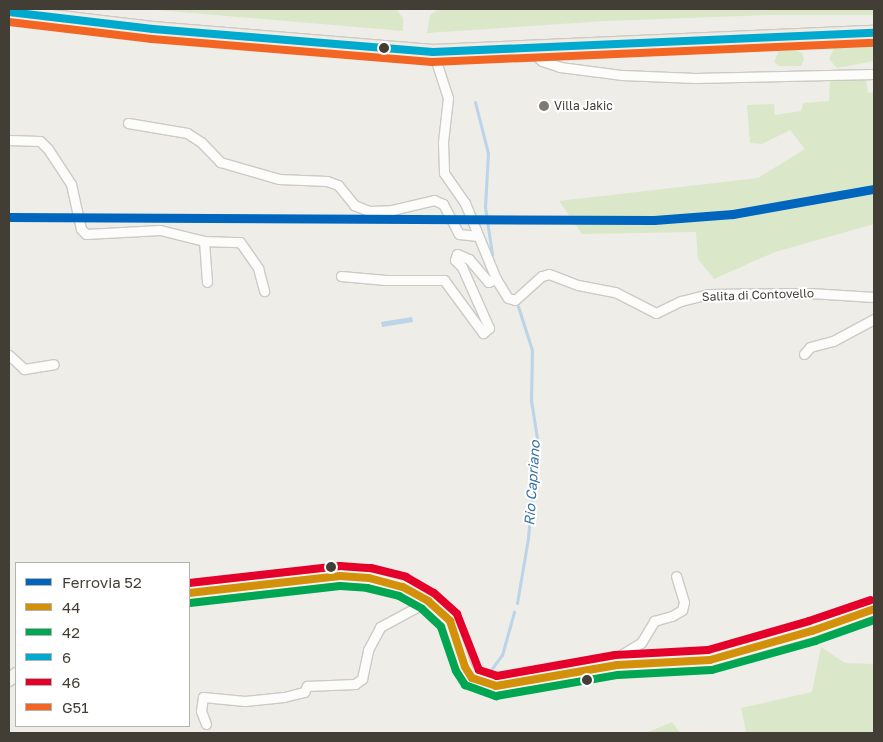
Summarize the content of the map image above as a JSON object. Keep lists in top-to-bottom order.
{
  "streets": {
    "street": ["Salita di Contovello"]
  },
  "water": ["Rio Capriano"],
  "places": ["Villa Jakic"],
  "lines": [
    "transit line 6",
    "transit line G51",
    "rail line 52",
    "transit line 46",
    "transit line 44",
    "transit line 42"
  ],
  "legend": [
    "Ferrovia 52",
    "44",
    "42",
    "6",
    "46",
    "G51"
  ]
}
